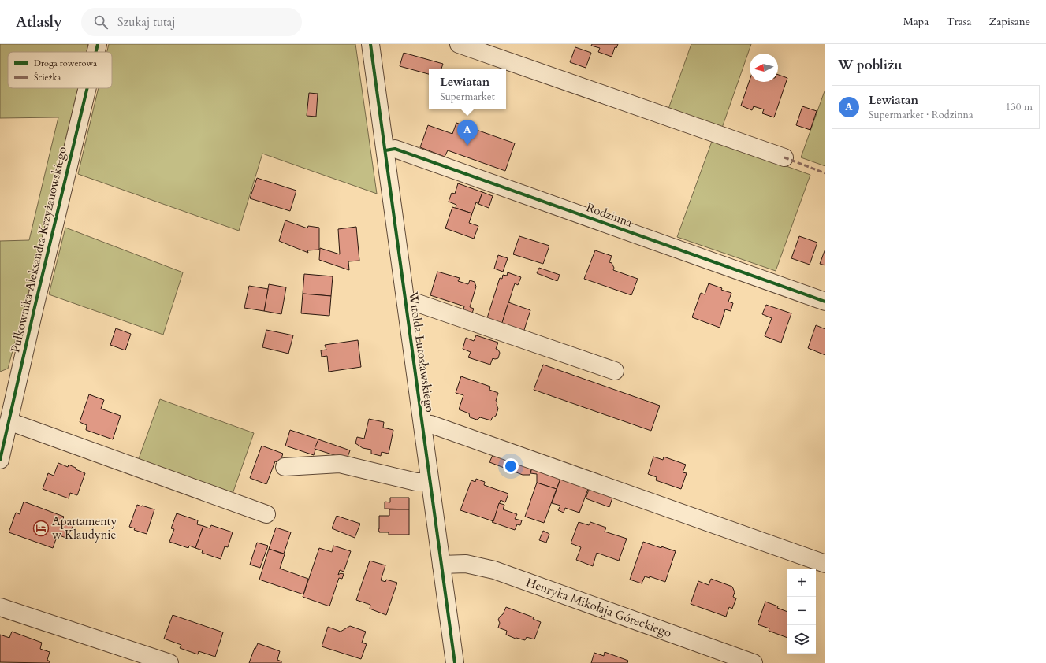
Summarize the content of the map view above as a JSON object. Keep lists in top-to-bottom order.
{
  "streets": {
    "street": [
      "Rodzinna",
      "Pułkownika Aleksandra Krzyżanowskiego",
      "Witolda Lutosławskiego",
      "Henryka Mikołaja Góreckiego"
    ]
  },
  "crossings": [
    ["Rodzinna", "Witolda Lutosławskiego"],
    ["Witolda Lutosławskiego", "Henryka Mikołaja Góreckiego"]
  ],
  "places": {
    "hotel": ["Apartamenty w Klaudynie"]
  },
  "legend": ["Droga rowerowa", "Ścieżka"],
  "north": "left",
  "page": {
    "header": "Atlasly",
    "search": "Szukaj tutaj",
    "nav": ["Mapa", "Trasa", "Zapisane"],
    "heading": "W pobliżu",
    "popup": ["Lewiatan", "Supermarket"],
    "list": [
      {
        "mark": "A",
        "name": "Lewiatan",
        "note": "Supermarket · Rodzinna",
        "value": "130 m"
      }
    ],
    "pins": "A",
    "map_buttons": ["+", "−"]
  }
}
